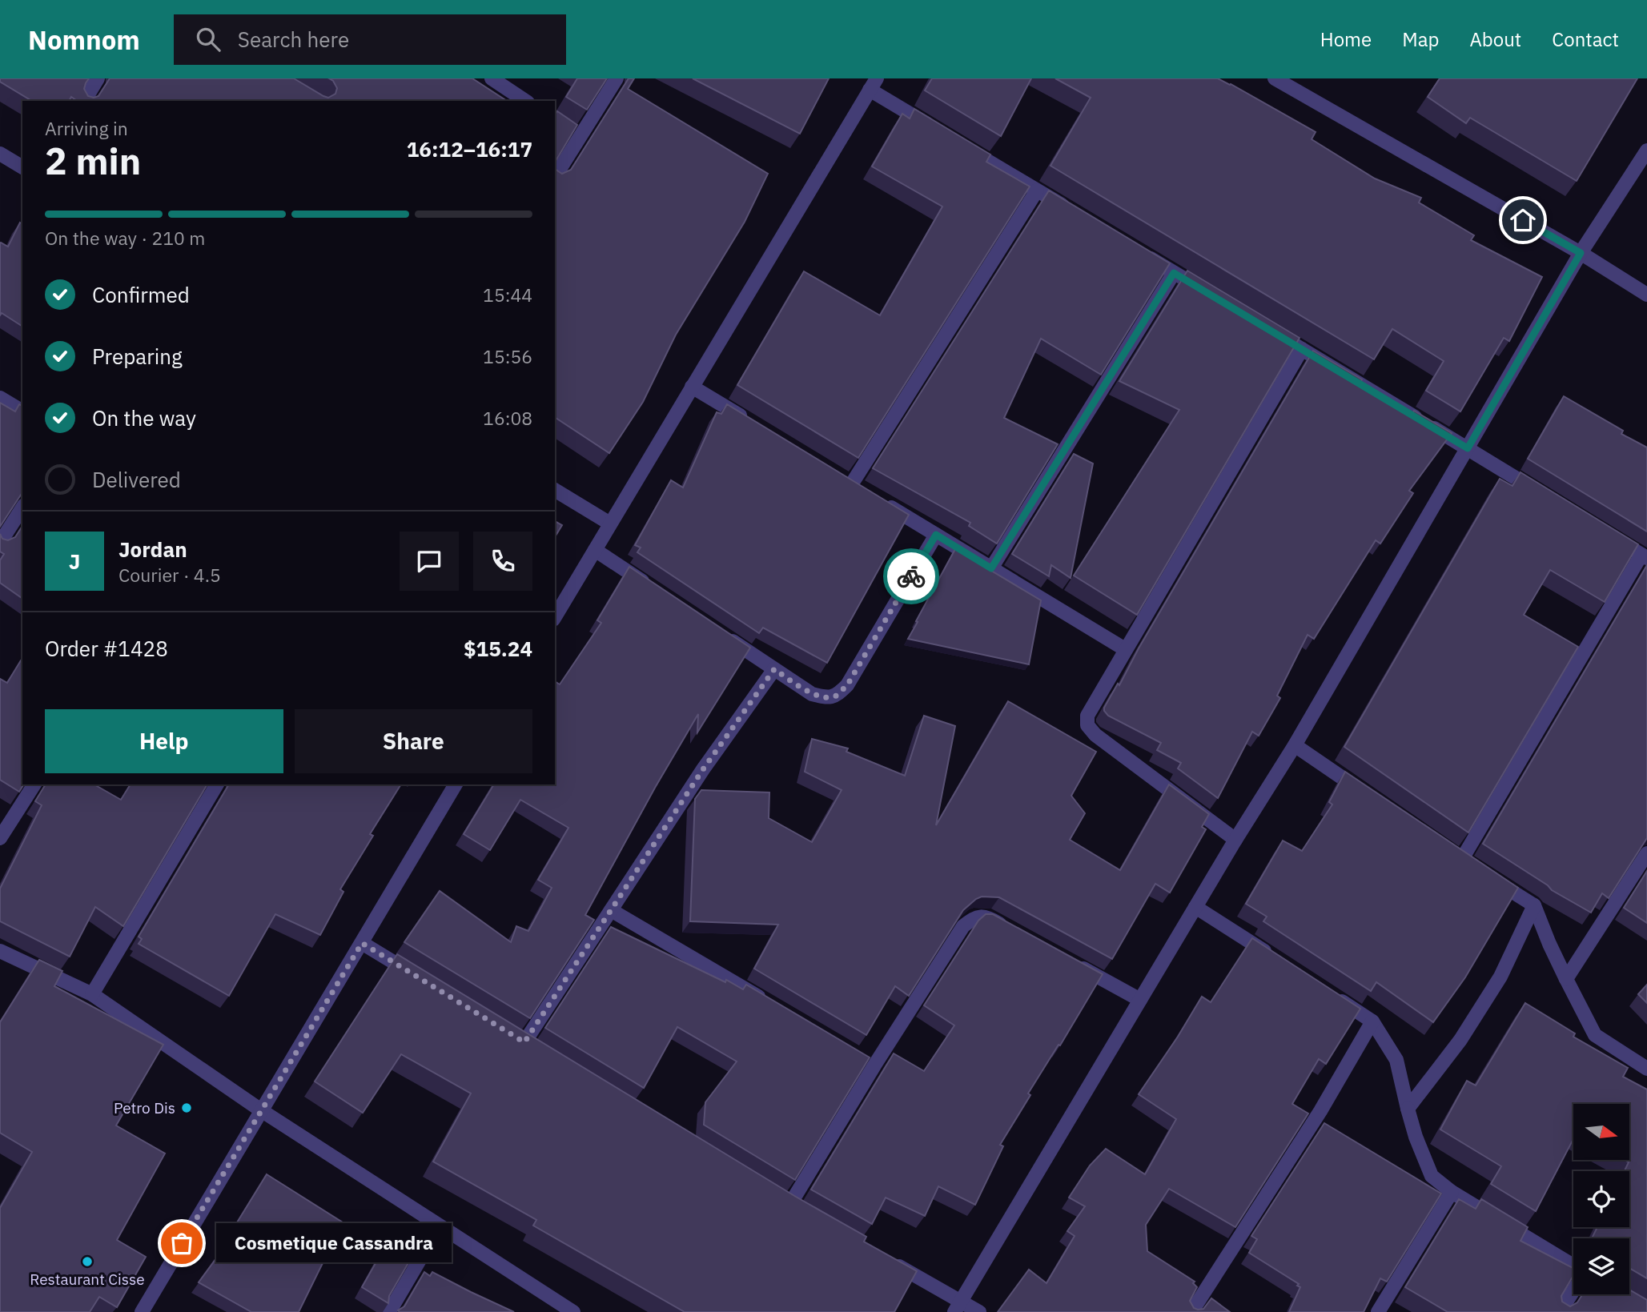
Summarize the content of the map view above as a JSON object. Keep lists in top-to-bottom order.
{
  "places": ["Petro Dis", "Cosmetique Cassandra", "Restaurant Cisse"],
  "north": "right",
  "page": {
    "header": "Nomnom",
    "search": "Search here",
    "nav": [
      "Home",
      "Map",
      "About",
      "Contact"
    ],
    "heading": ["2 min", "Arriving in", "16:12–16:17"],
    "panel": [
      "Jordan",
      "Courier · 4.5",
      "Order #1428",
      "$15.24"
    ],
    "bar": "On the way · 210 m",
    "list": [
      ["Confirmed", "15:44"],
      ["Preparing", "15:56"],
      ["On the way", "16:08"],
      "Delivered"
    ],
    "round": "J",
    "buttons": ["Help", "Share"],
    "bubble": "Cosmetique Cassandra"
  }
}
